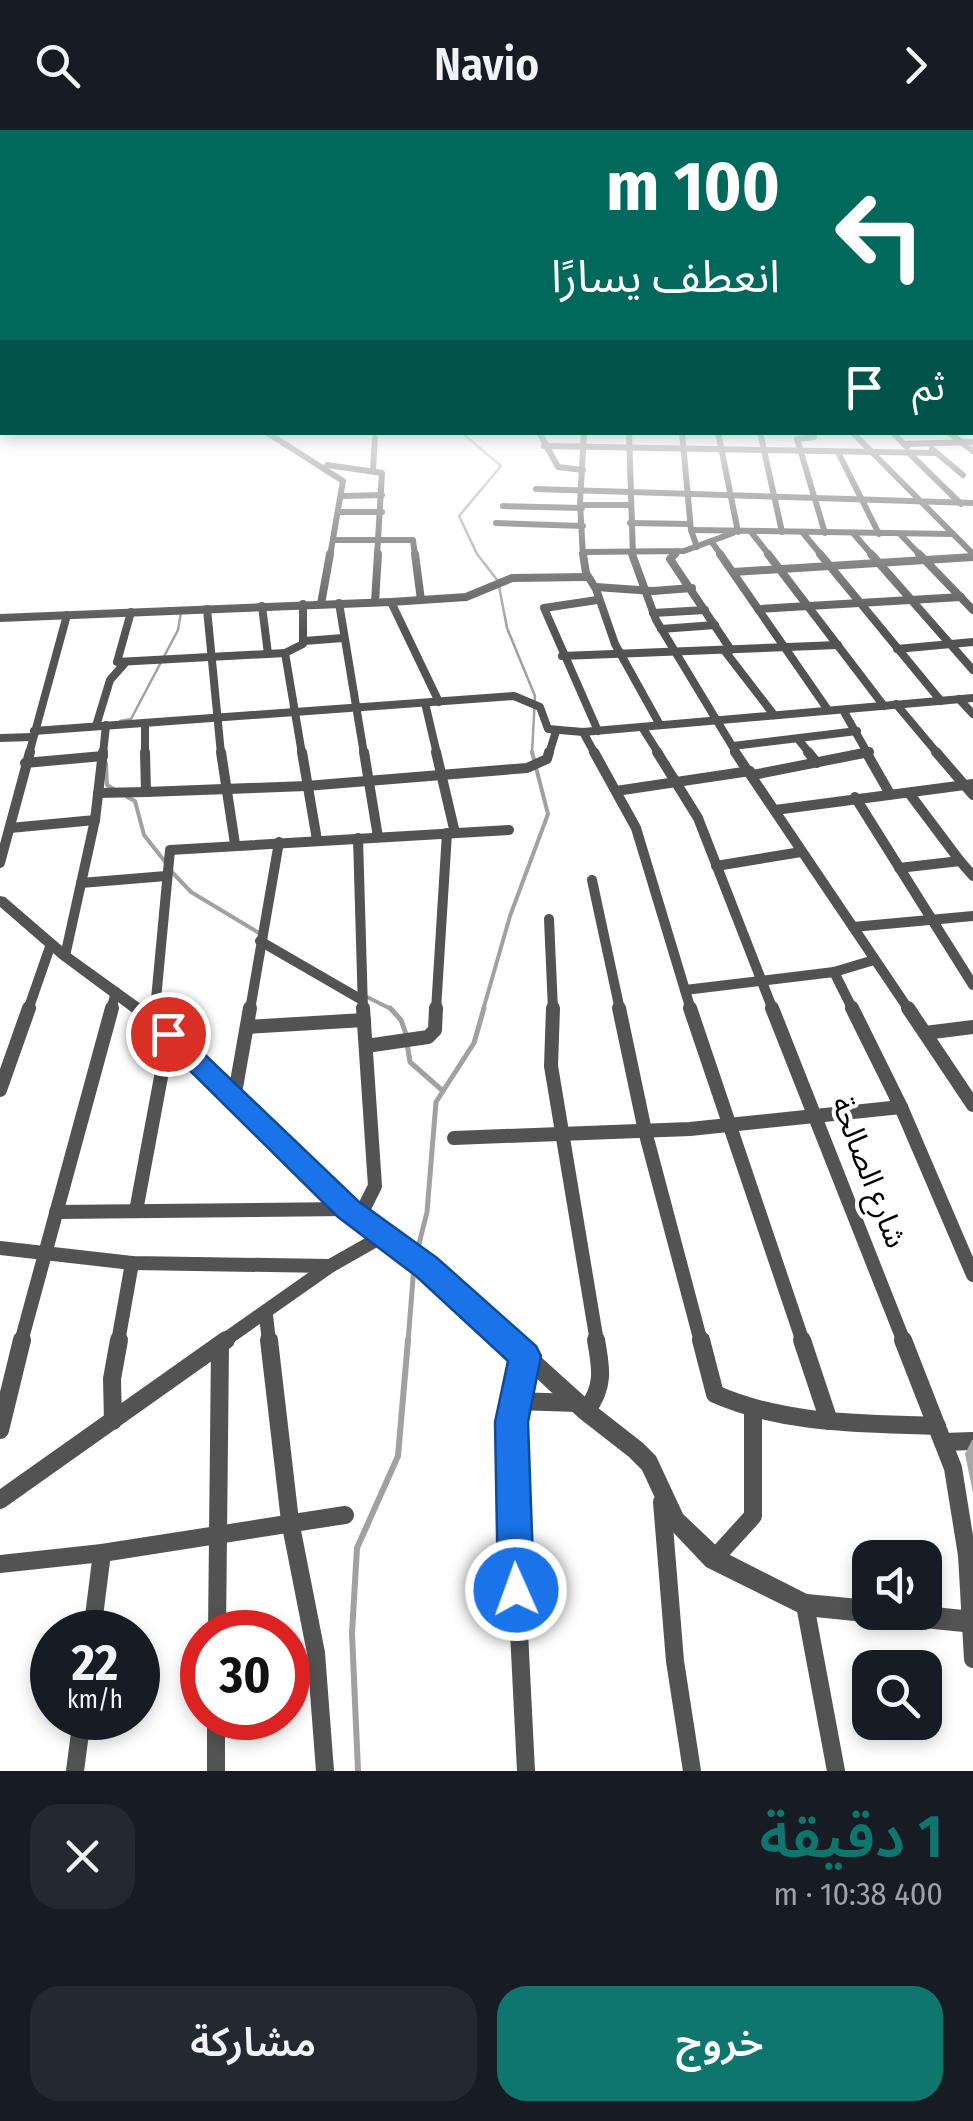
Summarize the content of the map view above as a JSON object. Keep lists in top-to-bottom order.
{
  "streets": {
    "street": ["شارع الصالحة"]
  },
  "page": {
    "header": "Navio",
    "turn": ["100 m", "انعطف يسارًا"],
    "then": "ثم",
    "speed": "22 km/h",
    "limit": "30",
    "heading": ["1 دقيقة", "400 m · 10:38"],
    "buttons": ["خروج", "مشاركة"]
  }
}
